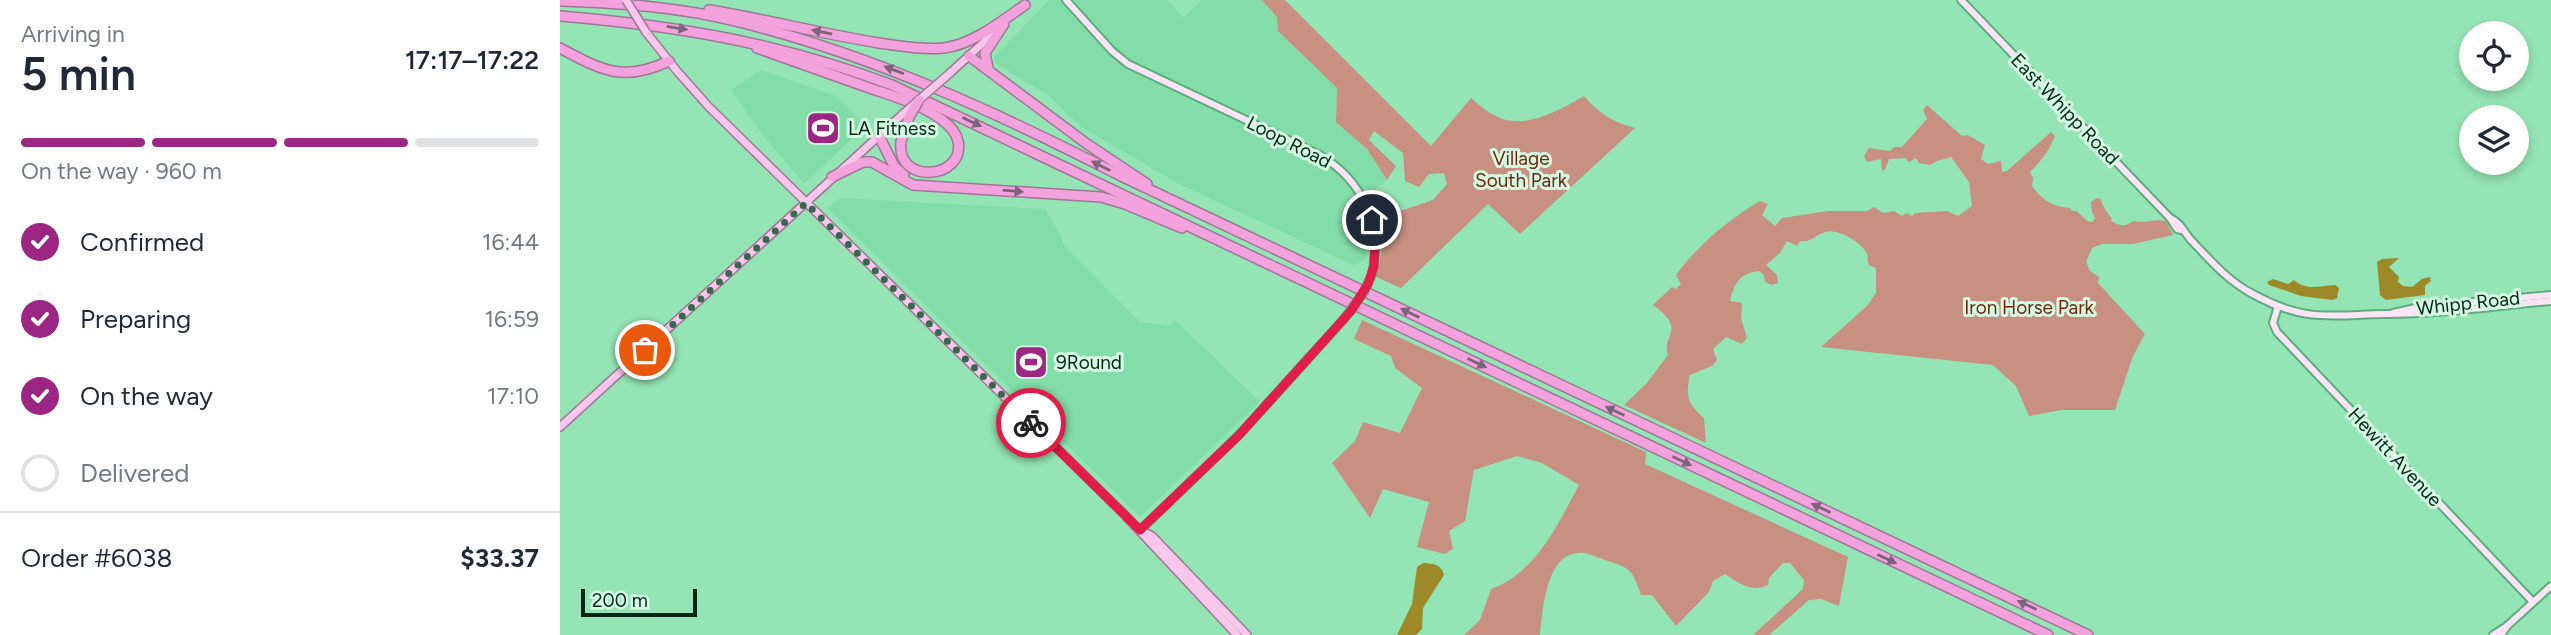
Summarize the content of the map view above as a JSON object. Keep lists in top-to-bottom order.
{
  "streets": {
    "street": [
      "East Whipp Road",
      "Loop Road",
      "Whipp Road",
      "Hewitt Avenue"
    ]
  },
  "crossings": [
    ["East Whipp Road", "Whipp Road"],
    ["East Whipp Road", "Hewitt Avenue"],
    ["Whipp Road", "Hewitt Avenue"]
  ],
  "parks": ["Village South Park", "Iron Horse Park"],
  "places": {
    "sports": ["LA Fitness", "9Round"]
  },
  "scale_bar": "200 m",
  "page": {
    "heading": ["5 min", "Arriving in", "17:17–17:22"],
    "panel": ["Order #6038", "$33.37"],
    "bar": "On the way · 960 m",
    "list": [
      ["Confirmed", "16:44"],
      ["Preparing", "16:59"],
      ["On the way", "17:10"],
      "Delivered"
    ],
    "scale": "200 m"
  }
}
